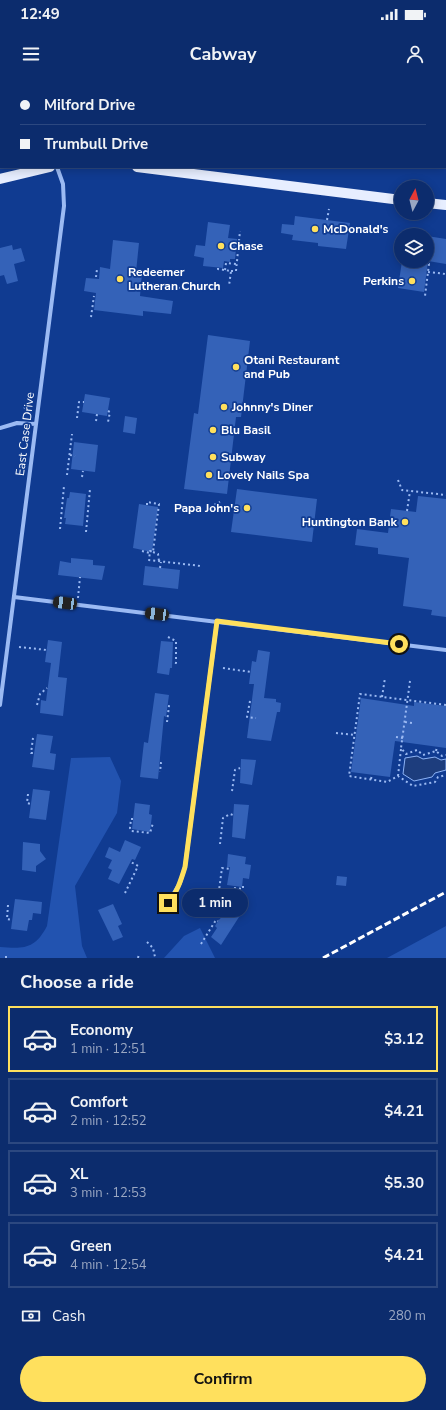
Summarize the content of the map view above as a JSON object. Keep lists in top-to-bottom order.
{
  "streets": {
    "street": ["East Case Drive"]
  },
  "places": [
    "McDonald's",
    "Chase",
    "Redeemer Lutheran Church",
    "Perkins",
    "Otani Restaurant and Pub",
    "Johnny's Diner",
    "Blu Basil",
    "Subway",
    "Lovely Nails Spa",
    "Papa John's",
    "Huntington Bank"
  ],
  "north": "top",
  "page": {
    "status": "12:49",
    "header": "Cabway",
    "banner": ["Milford Drive", "Trumbull Drive"],
    "bubble": "1 min",
    "heading": "Choose a ride",
    "list": [
      {
        "name": "Economy",
        "note": "1 min · 12:51",
        "value": "$3.12"
      },
      {
        "name": "Comfort",
        "note": "2 min · 12:52",
        "value": "$4.21"
      },
      {
        "name": "XL",
        "note": "3 min · 12:53",
        "value": "$5.30"
      },
      {
        "name": "Green",
        "note": "4 min · 12:54",
        "value": "$4.21"
      }
    ],
    "pay": ["Cash", "280 m"],
    "buttons": "Confirm"
  }
}
